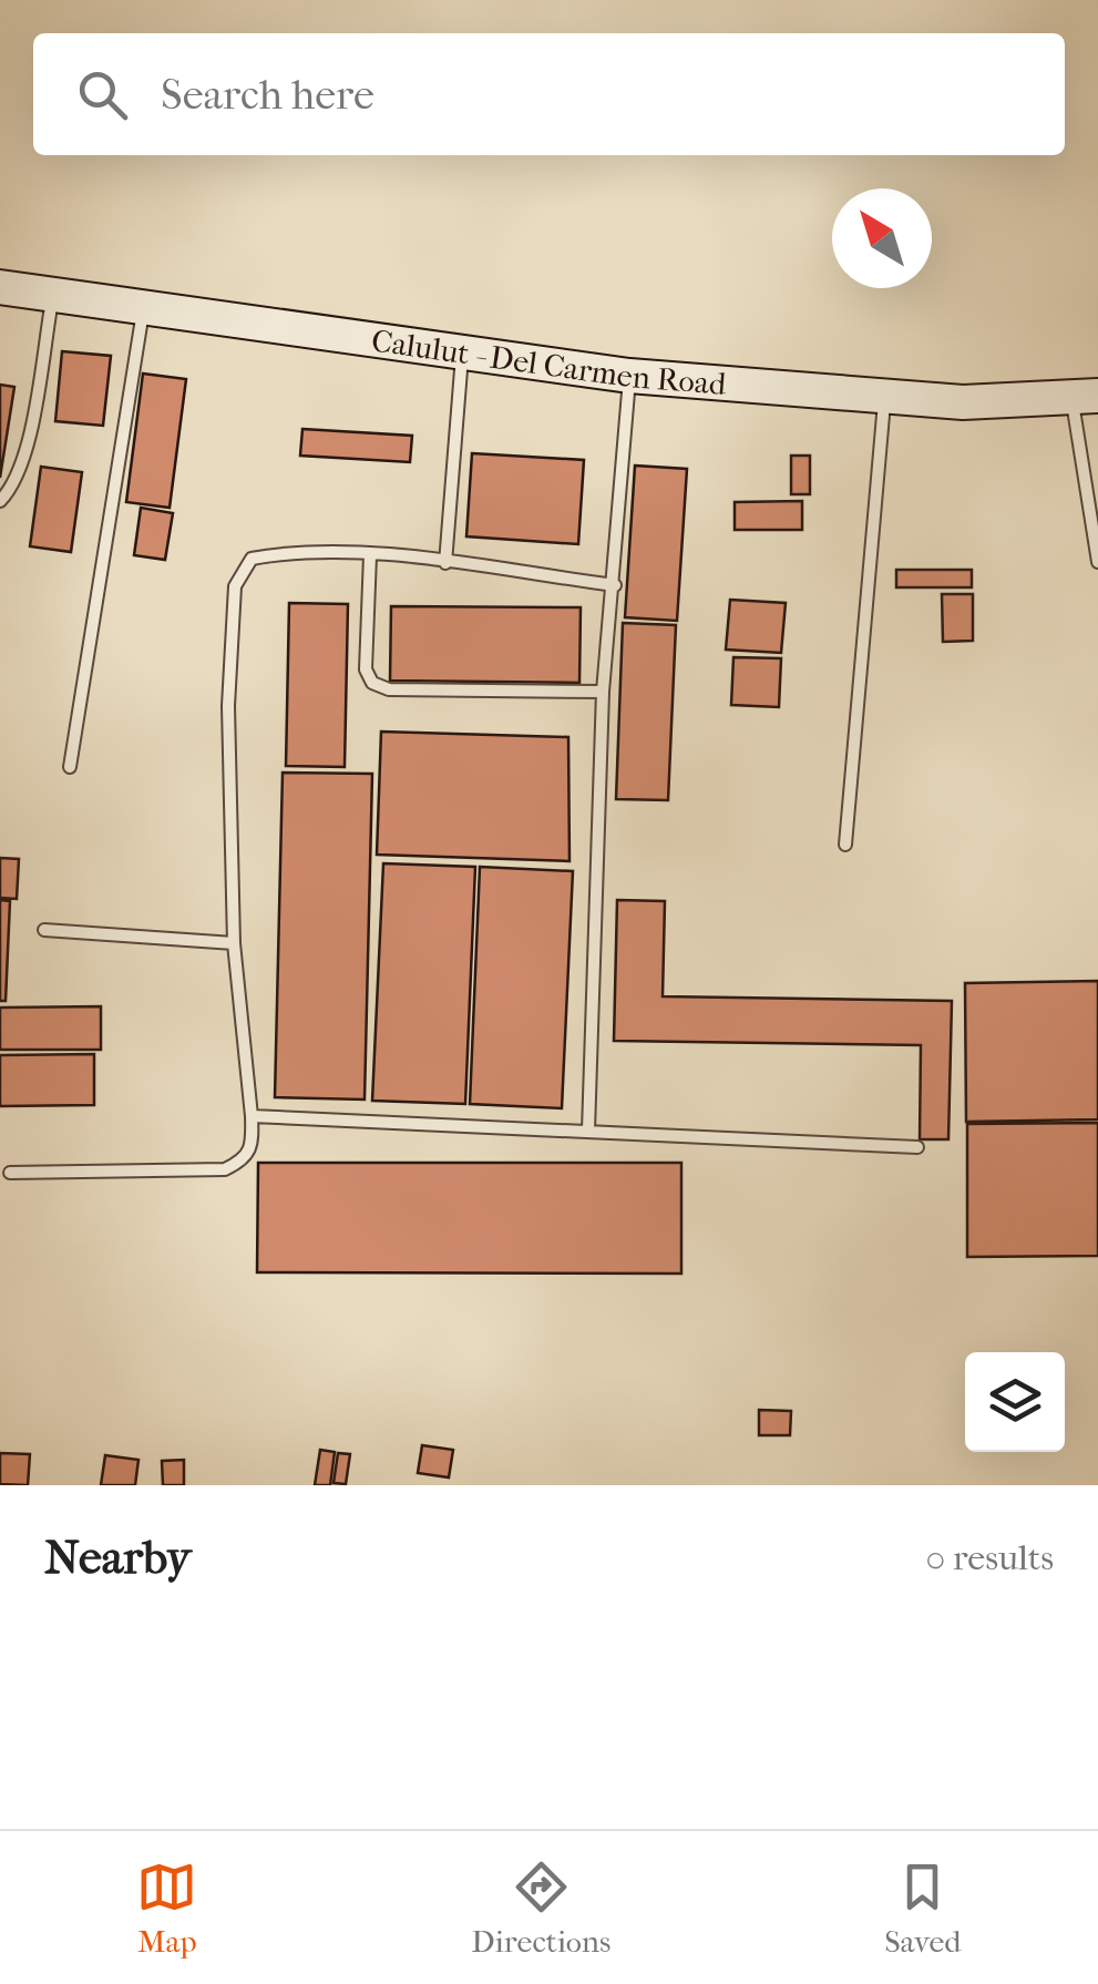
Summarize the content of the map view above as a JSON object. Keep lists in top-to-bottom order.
{
  "streets": {
    "main road": ["Calulut - Del Carmen Road"]
  },
  "north": "top left",
  "page": {
    "search": "Search here",
    "heading": ["Nearby", "0 results"],
    "nav": ["Map", "Directions", "Saved"]
  }
}
